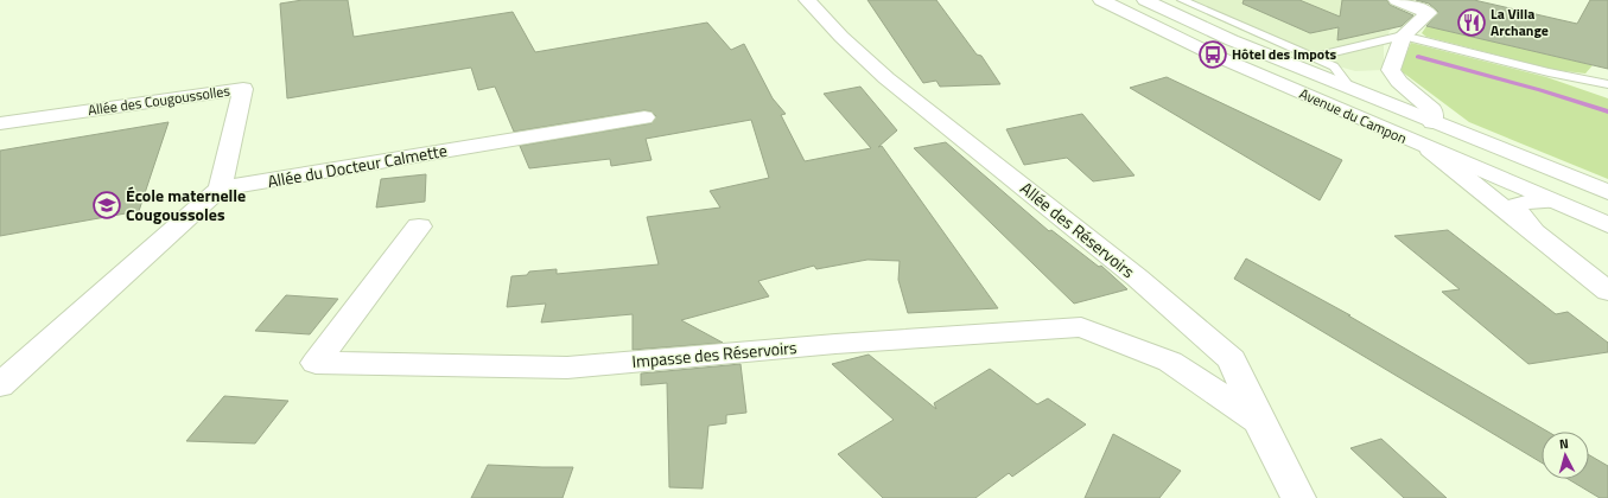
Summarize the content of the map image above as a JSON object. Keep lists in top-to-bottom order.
{
  "streets": {
    "street": [
      "Allée des Cougoussolles",
      "Avenue du Campon",
      "Allée du Docteur Calmette",
      "Allée des Réservoirs",
      "Impasse des Réservoirs"
    ]
  },
  "crossings": [
    ["Allée des Cougoussolles", "Allée du Docteur Calmette"],
    ["Allée des Réservoirs", "Impasse des Réservoirs"]
  ],
  "places": {
    "restaurant": ["La Villa Archange"],
    "bus stop": ["Hôtel des Impots"],
    "school or university": ["École maternelle Cougoussoles"]
  },
  "north": "top"
}
